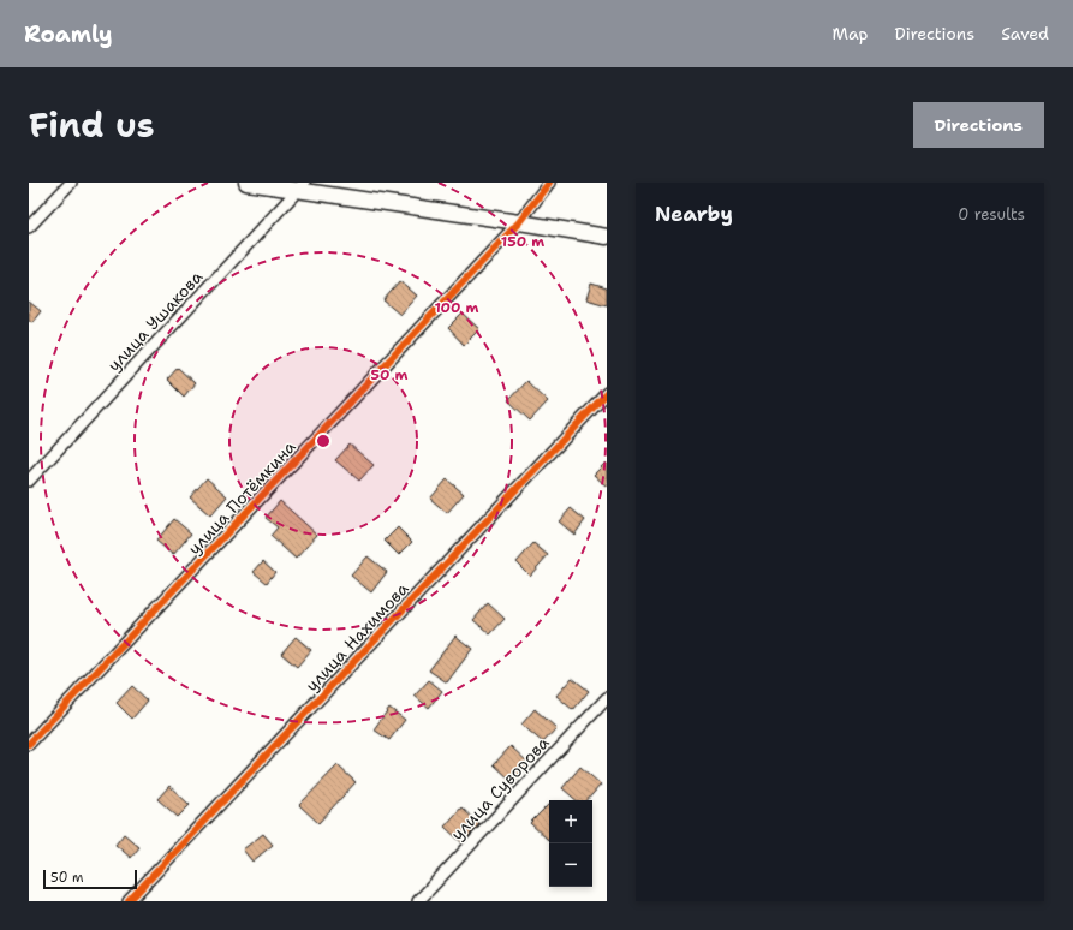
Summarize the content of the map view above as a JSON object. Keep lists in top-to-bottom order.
{
  "streets": {
    "street": [
      "улица Ушакова",
      "улица Потёмкина",
      "улица Нахимова",
      "улица Суворова"
    ]
  },
  "scale_bar": "50 m",
  "page": {
    "header": "Roamly",
    "nav": ["Map", "Directions", "Saved"],
    "title": "Find us",
    "buttons": "Directions",
    "heading": ["Nearby", "0 results"],
    "map_buttons": ["+", "−"],
    "scale": "50 m"
  },
  "rings": ["150 m", "100 m", "50 m"]
}
